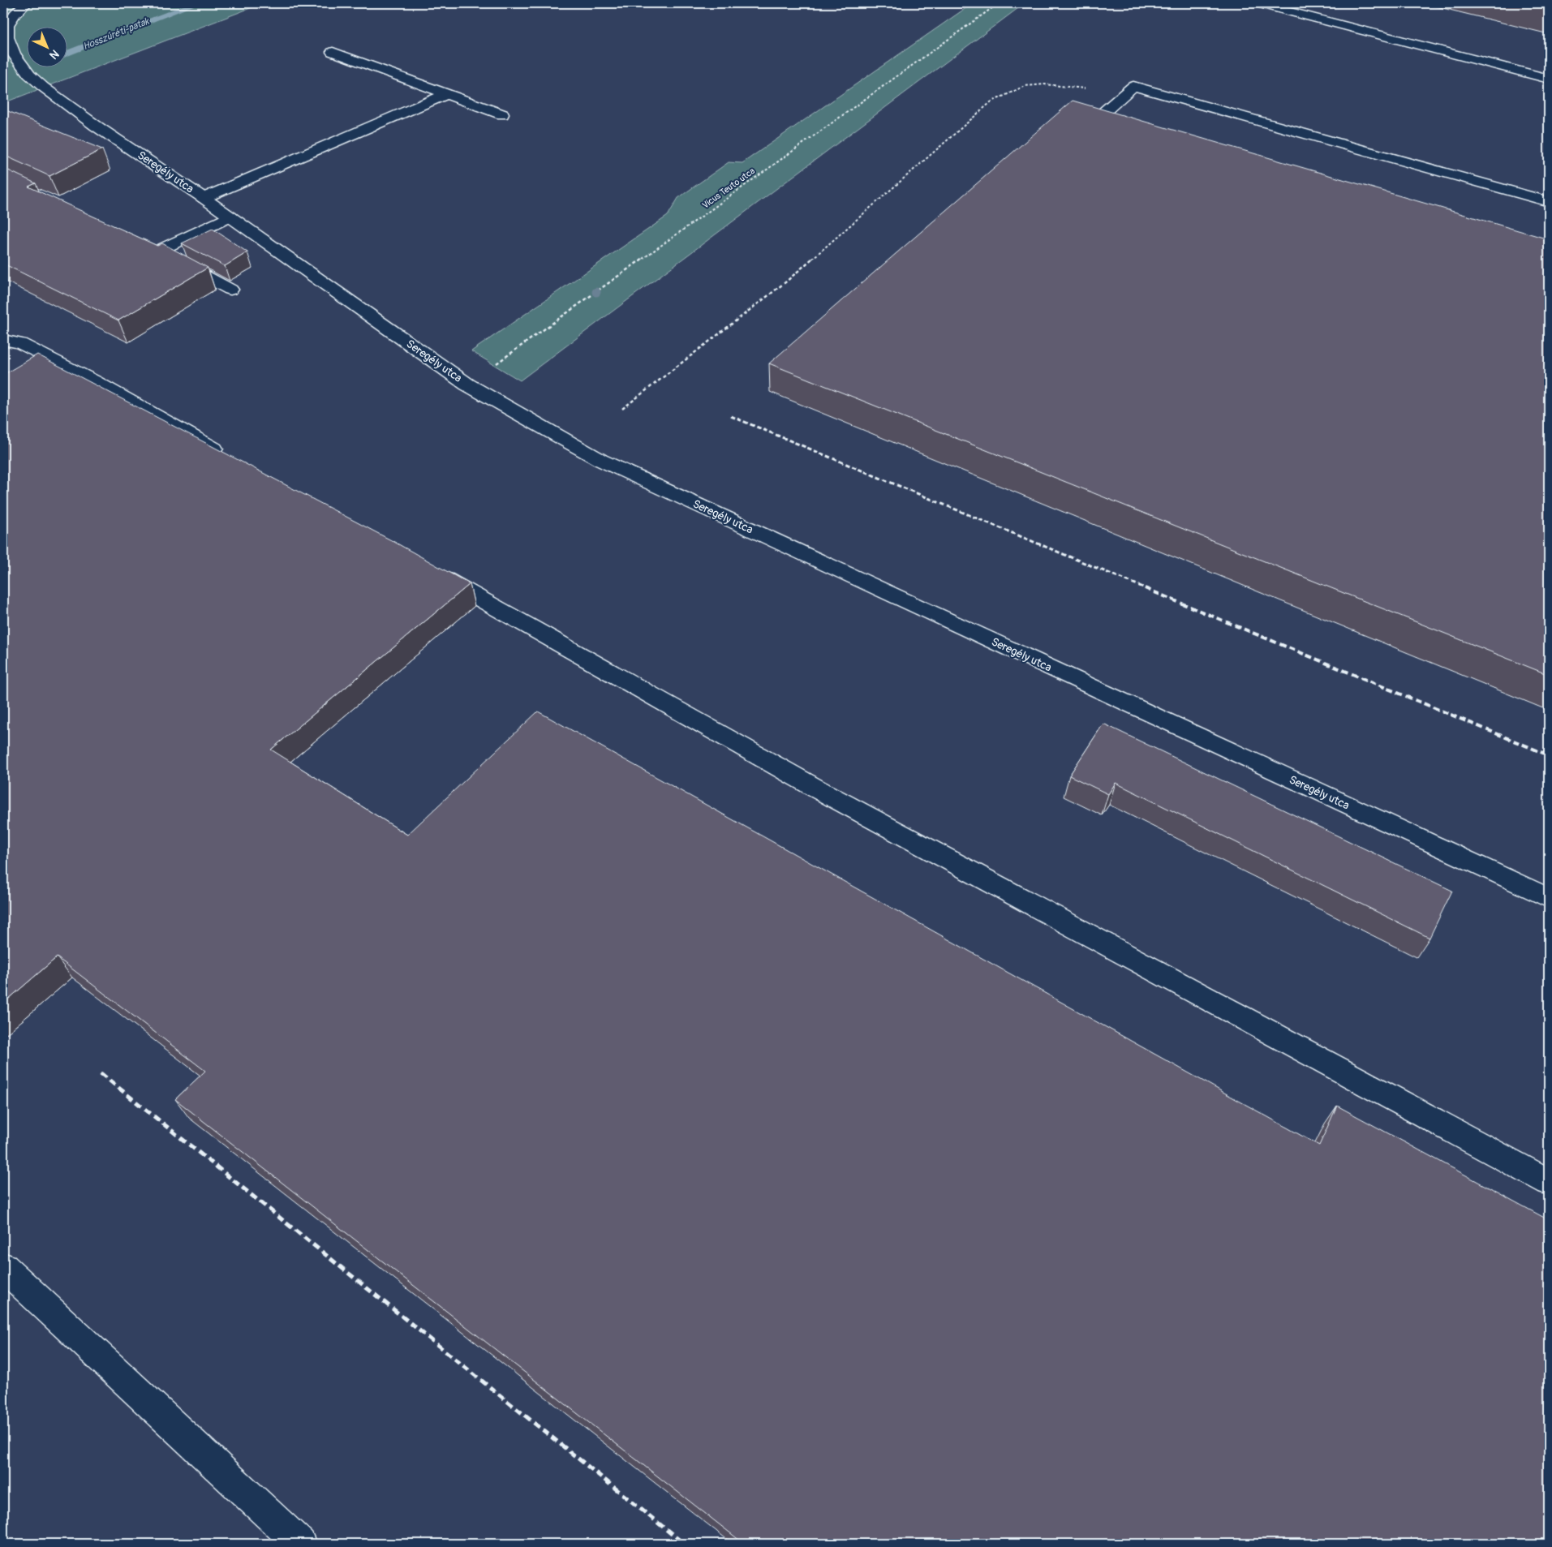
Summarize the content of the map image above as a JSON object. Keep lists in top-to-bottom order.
{
  "streets": {
    "street": ["Seregély utca"],
    "path": ["Vicus Teuto utca"]
  },
  "crossings": [
    ["Seregély utca", "Vicus Teuto utca"]
  ],
  "water": ["Hosszúréti-patak"],
  "north": "bottom right"
}
